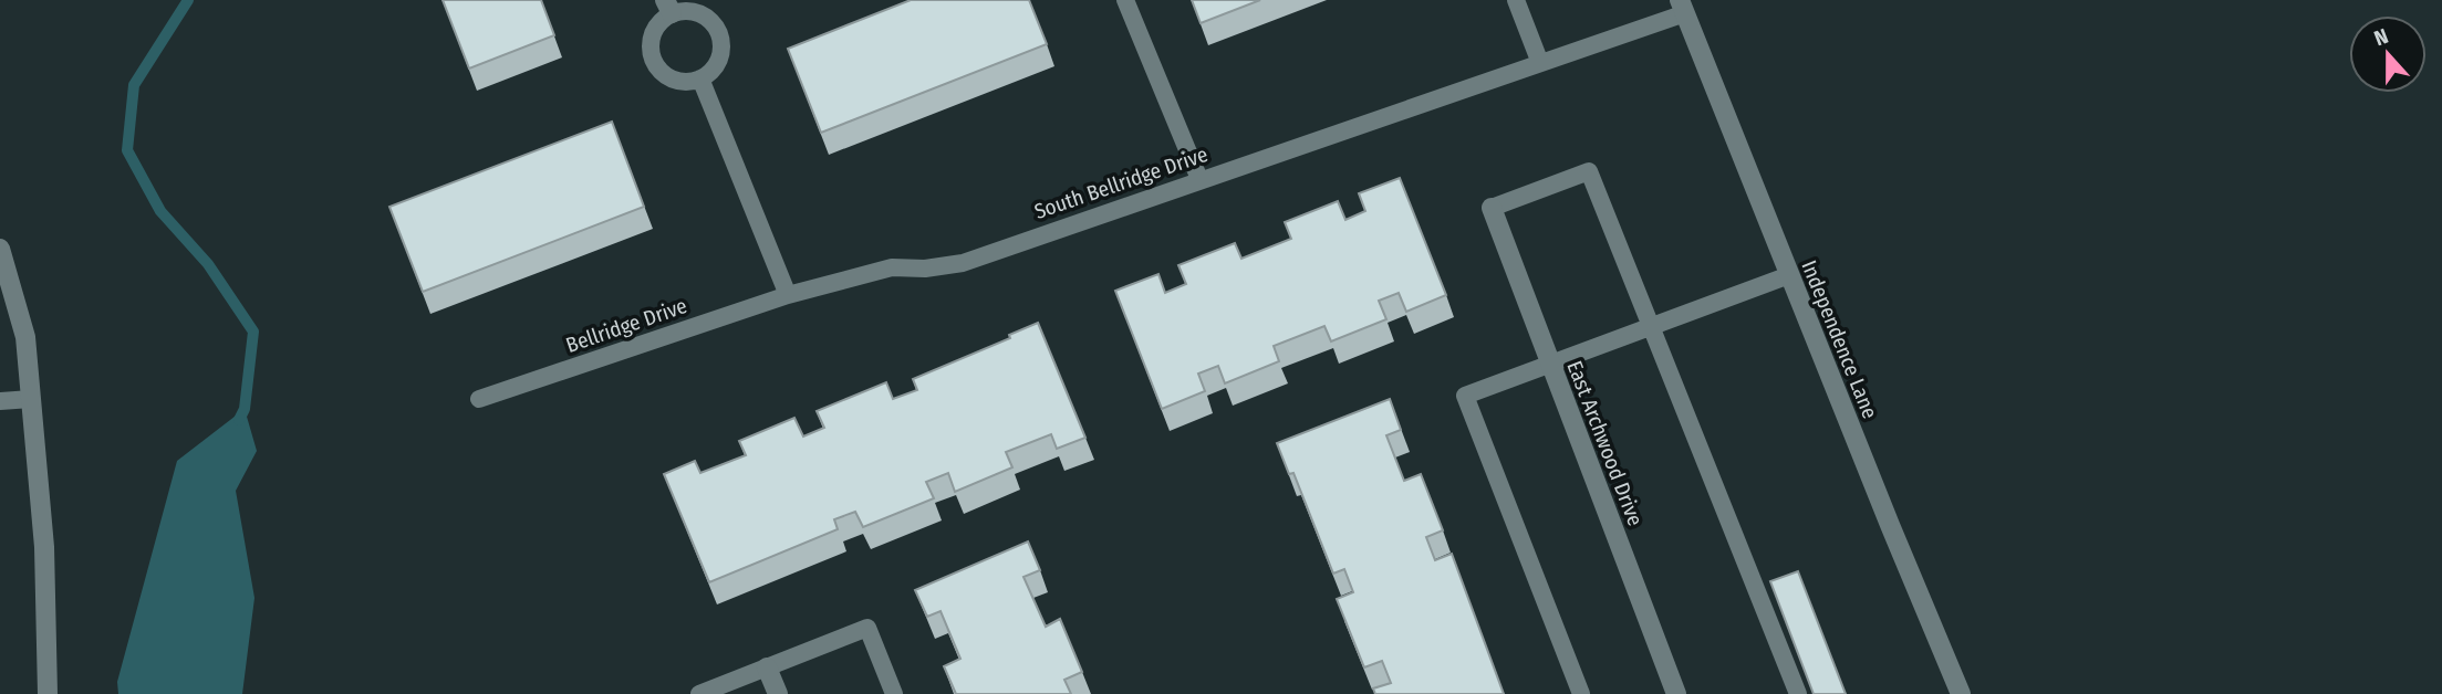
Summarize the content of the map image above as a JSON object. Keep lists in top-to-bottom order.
{
  "streets": {
    "street": ["Independence Lane", "East Archwood Drive"],
    "lane": ["South Bellridge Drive", "Bellridge Drive"]
  },
  "crossings": [
    ["South Bellridge Drive", "Bellridge Drive"],
    ["South Bellridge Drive", "Independence Lane"]
  ],
  "north": "top"
}
